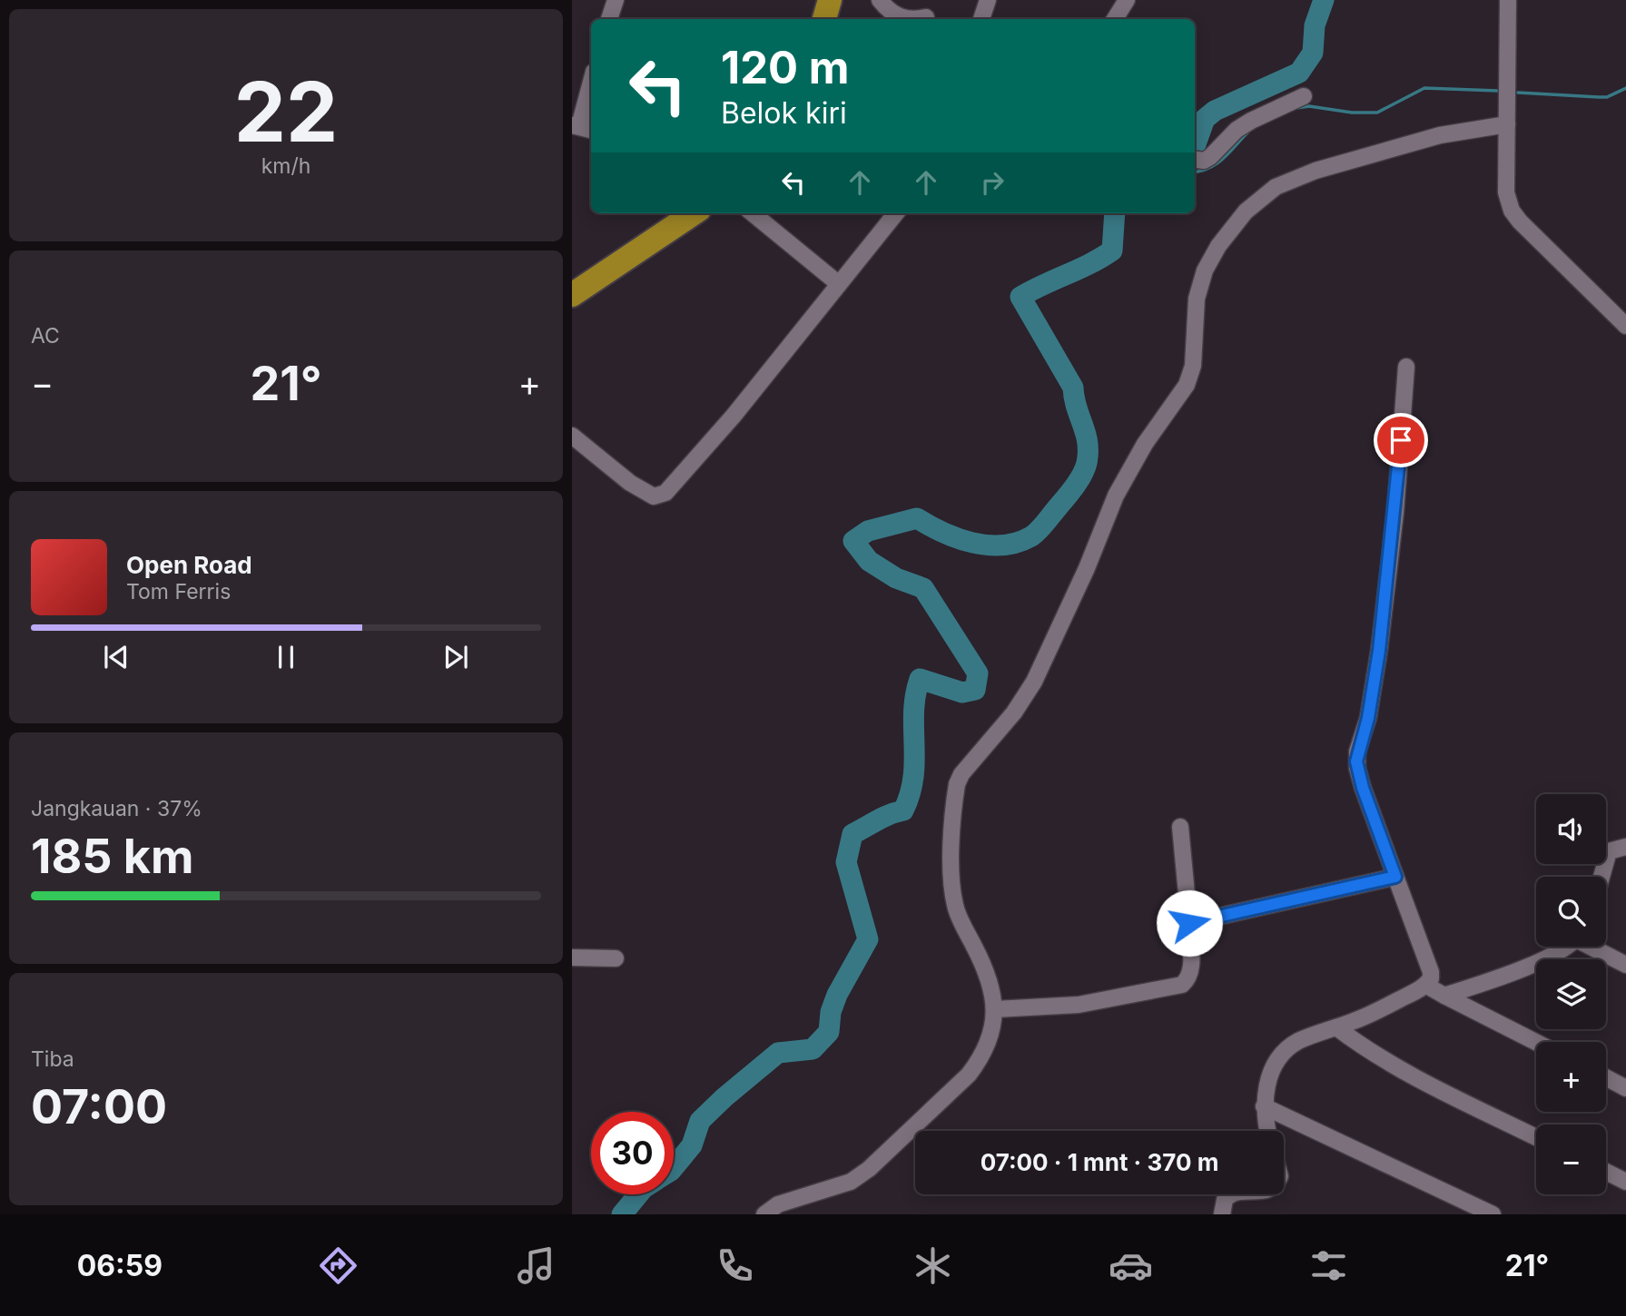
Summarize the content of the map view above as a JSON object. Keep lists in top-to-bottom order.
{
  "page": {
    "tile": [
      ["22", "km/h"],
      "AC",
      ["Jangkauan · 37%", "185 km"],
      ["Tiba", "07:00"]
    ],
    "turn": ["120 m", "Belok kiri"],
    "heat": ["−", "21°", "+"],
    "song": ["Open Road", "Tom Ferris"],
    "map_buttons": ["+", "−"],
    "limit": "30",
    "trip": "07:00 · 1 mnt · 370 m",
    "tabs": ["06:59", "21°"]
  }
}
